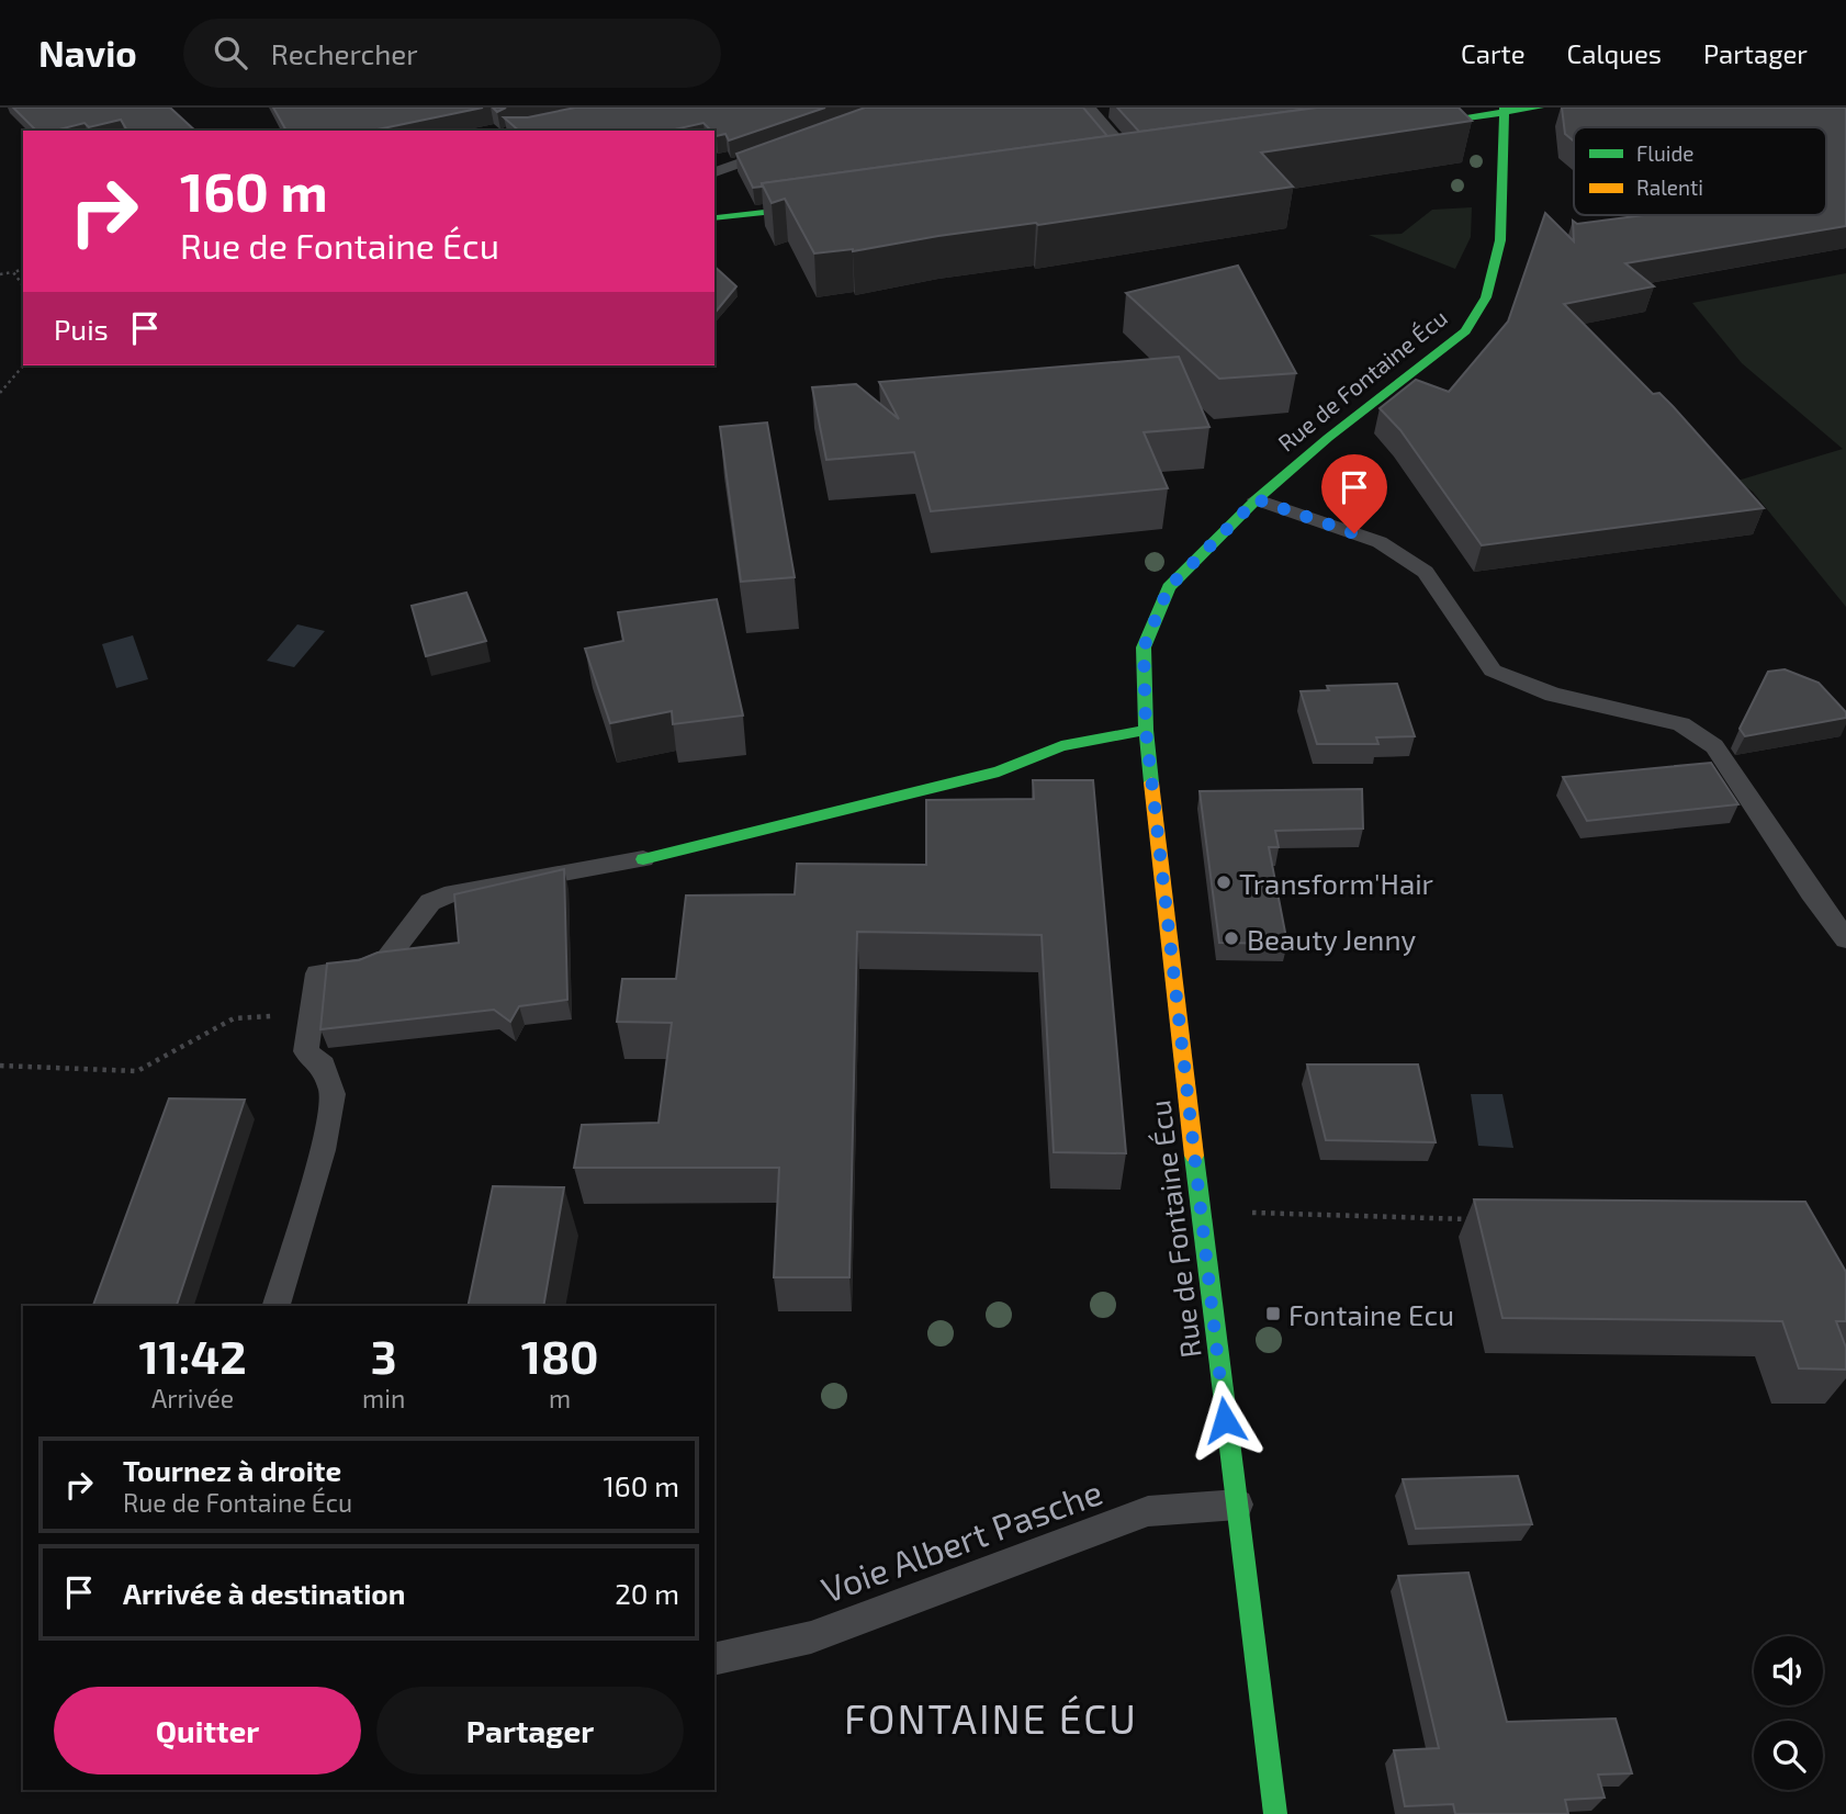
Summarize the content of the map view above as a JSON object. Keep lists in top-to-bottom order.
{
  "streets": {
    "street": ["Rue de Fontaine Écu"],
    "lane": ["Voie Albert Pasche"]
  },
  "crossings": [
    ["Rue de Fontaine Écu", "Voie Albert Pasche"]
  ],
  "districts": ["FONTAINE ÉCU"],
  "places": {
    "other": ["Transform'Hair", "Beauty Jenny"],
    "transit": ["Fontaine Ecu"]
  },
  "legend": ["Fluide", "Ralenti"],
  "page": {
    "header": "Navio",
    "search": "Rechercher",
    "nav": ["Carte", "Calques", "Partager"],
    "turn": ["160 m", "Rue de Fontaine Écu"],
    "then": "Puis",
    "eta": [
      "11:42",
      "Arrivée",
      "3",
      "min",
      "180",
      "m"
    ],
    "list": [
      {
        "name": "Tournez à droite",
        "note": "Rue de Fontaine Écu",
        "value": "160 m"
      },
      {
        "name": "Arrivée à destination",
        "value": "20 m"
      }
    ],
    "buttons": ["Quitter", "Partager"]
  }
}
